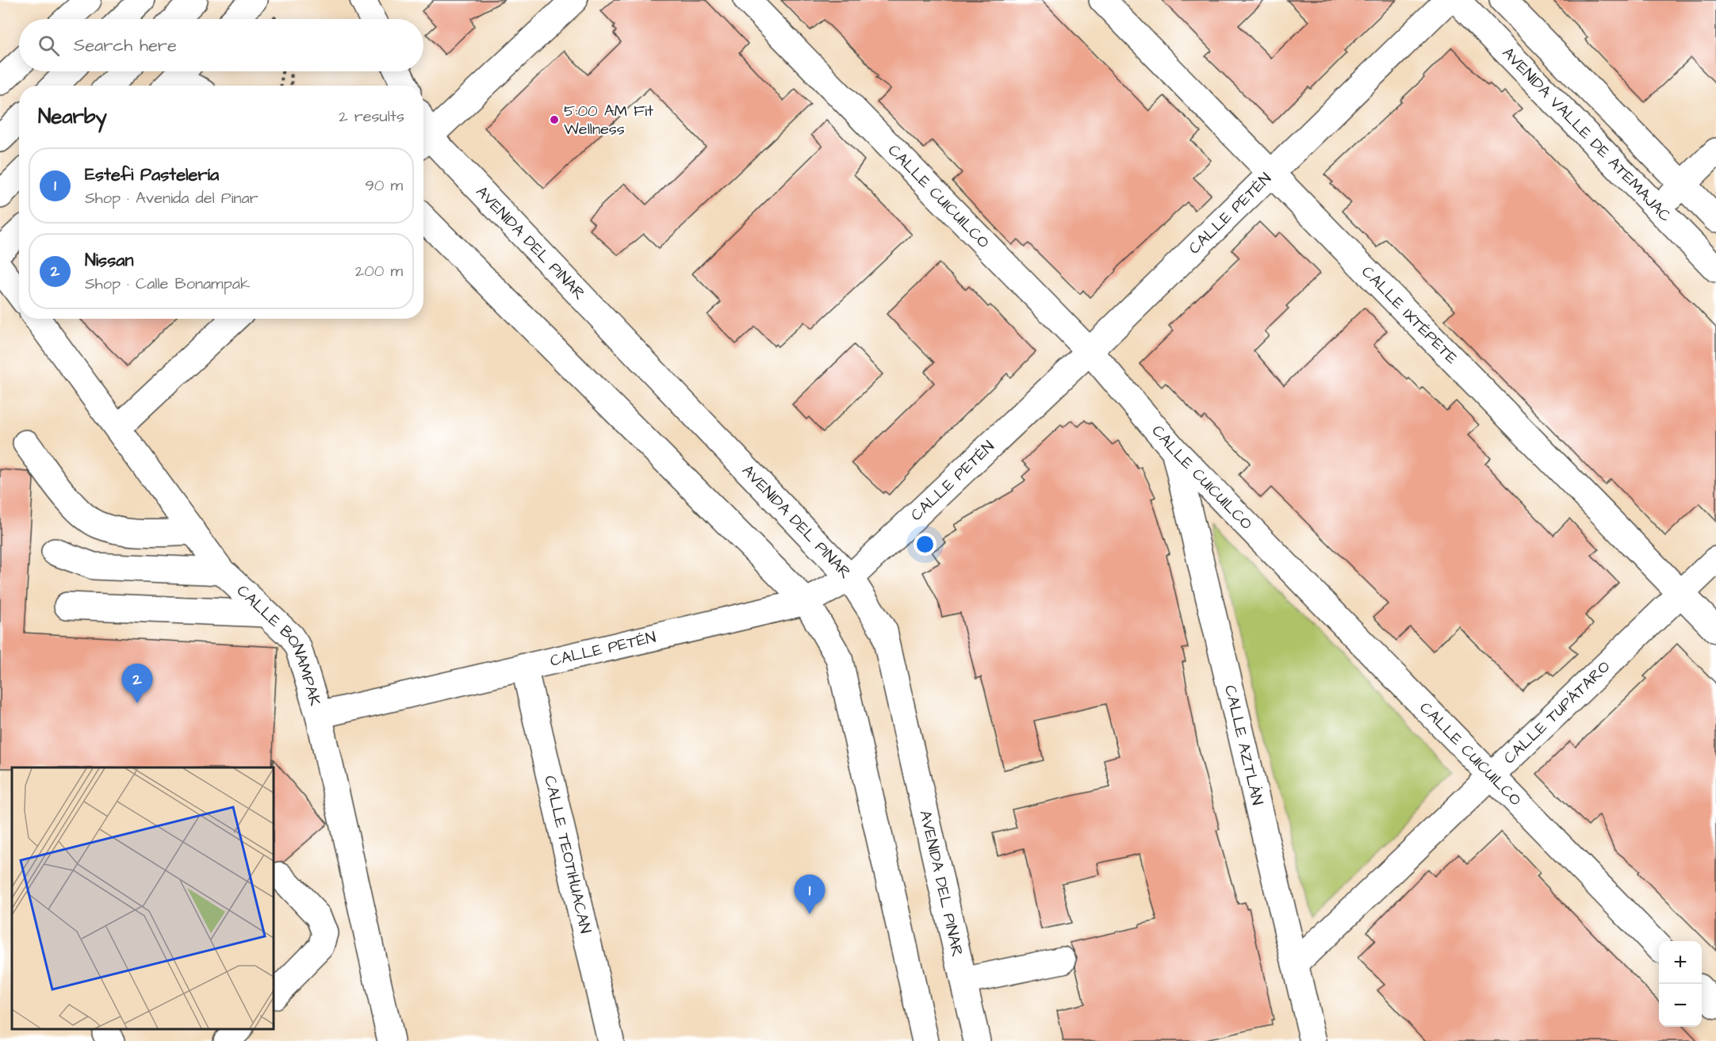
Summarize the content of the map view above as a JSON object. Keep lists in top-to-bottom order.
{
  "streets": {
    "street": [
      "AVENIDA VALLE DE ATEMAJAC",
      "CALLE CUICUILCO",
      "CALLE PETÉN",
      "AVENIDA DEL PINAR",
      "CALLE IXTÉPETE",
      "CALLE BONAMPAK",
      "CALLE TUPÁTARO",
      "CALLE AZTLÁN",
      "CALLE TEOTIHUACAN"
    ]
  },
  "crossings": [
    ["CALLE CUICUILCO", "CALLE PETÉN"],
    ["CALLE CUICUILCO", "CALLE TUPÁTARO"],
    ["CALLE CUICUILCO", "CALLE AZTLÁN"],
    ["CALLE PETÉN", "AVENIDA DEL PINAR"],
    ["CALLE PETÉN", "CALLE IXTÉPETE"],
    ["CALLE PETÉN", "CALLE BONAMPAK"],
    ["CALLE PETÉN", "CALLE TEOTIHUACAN"],
    ["CALLE IXTÉPETE", "CALLE TUPÁTARO"],
    ["CALLE TUPÁTARO", "CALLE AZTLÁN"]
  ],
  "places": ["5:00 AM Fit Wellness"],
  "page": {
    "search": "Search here",
    "heading": ["Nearby", "2 results"],
    "list": [
      {
        "mark": "1",
        "name": "Estefi Pastelería",
        "note": "Shop · Avenida del Pinar",
        "value": "90 m"
      },
      {
        "mark": "2",
        "name": "Nissan",
        "note": "Shop · Calle Bonampak",
        "value": "200 m"
      }
    ],
    "pins": ["2", "1"],
    "map_buttons": ["+", "−"]
  }
}
